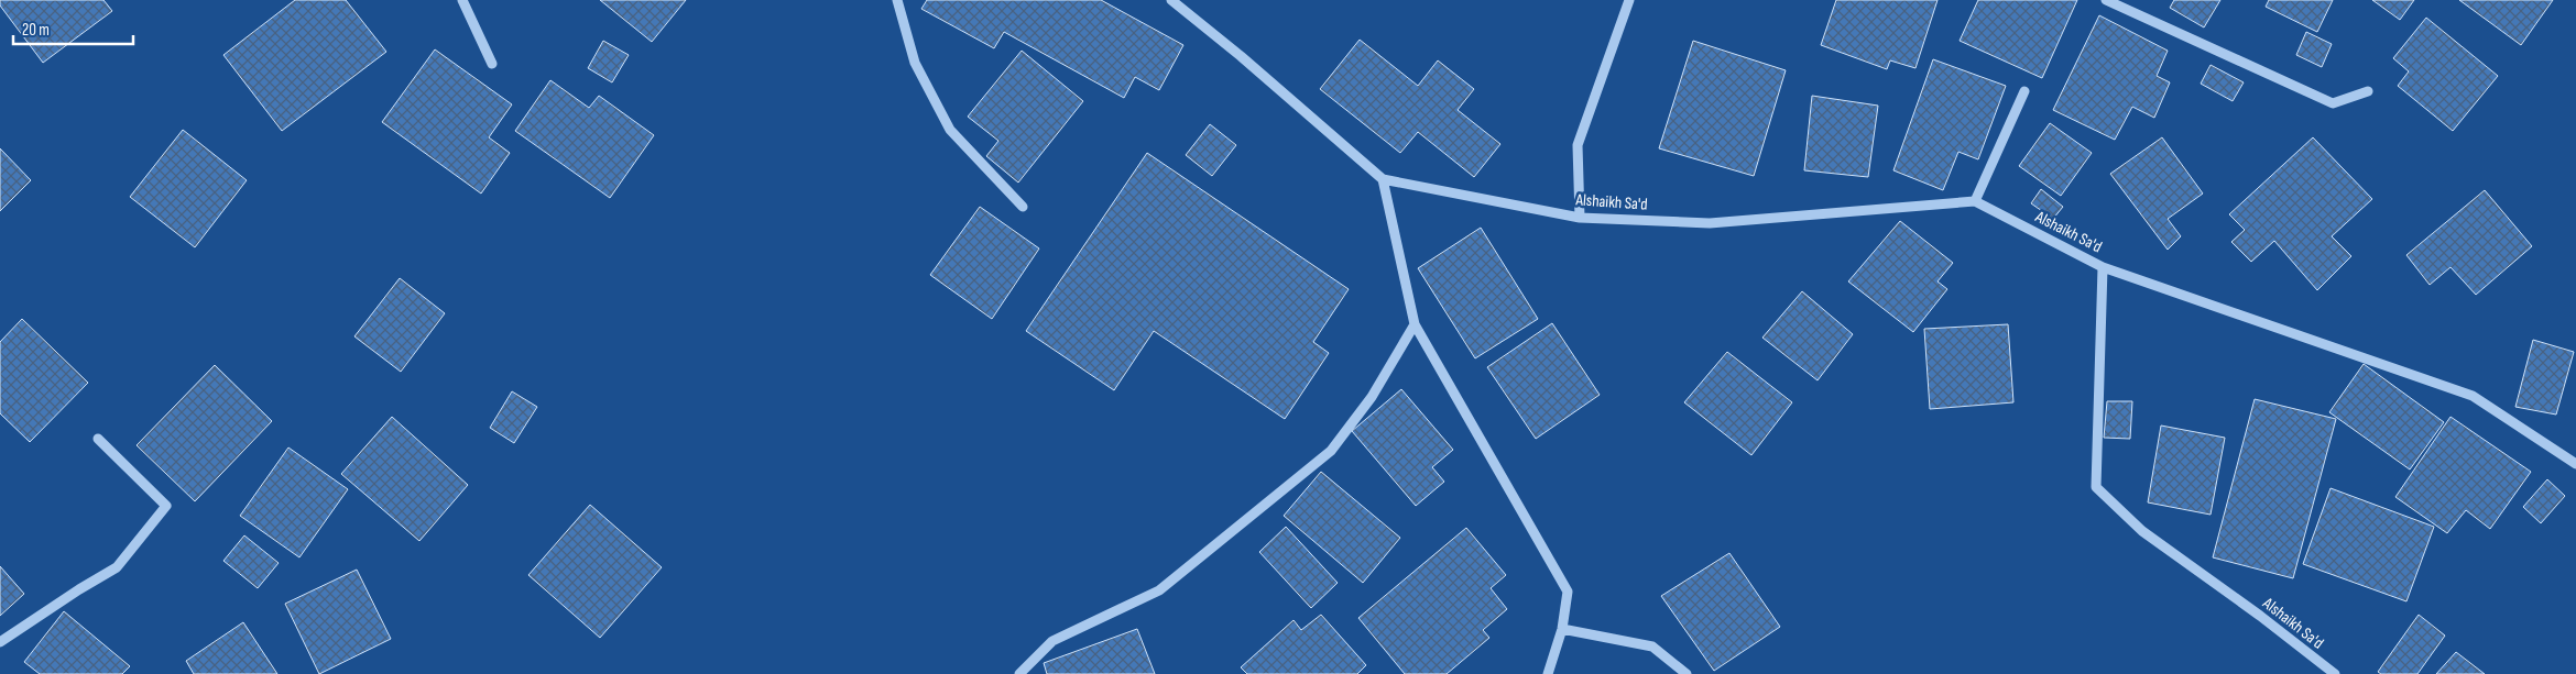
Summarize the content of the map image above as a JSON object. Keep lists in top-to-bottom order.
{
  "streets": {
    "street": ["Alshaikh Sa'd"]
  },
  "scale_bar": "20 m"
}
